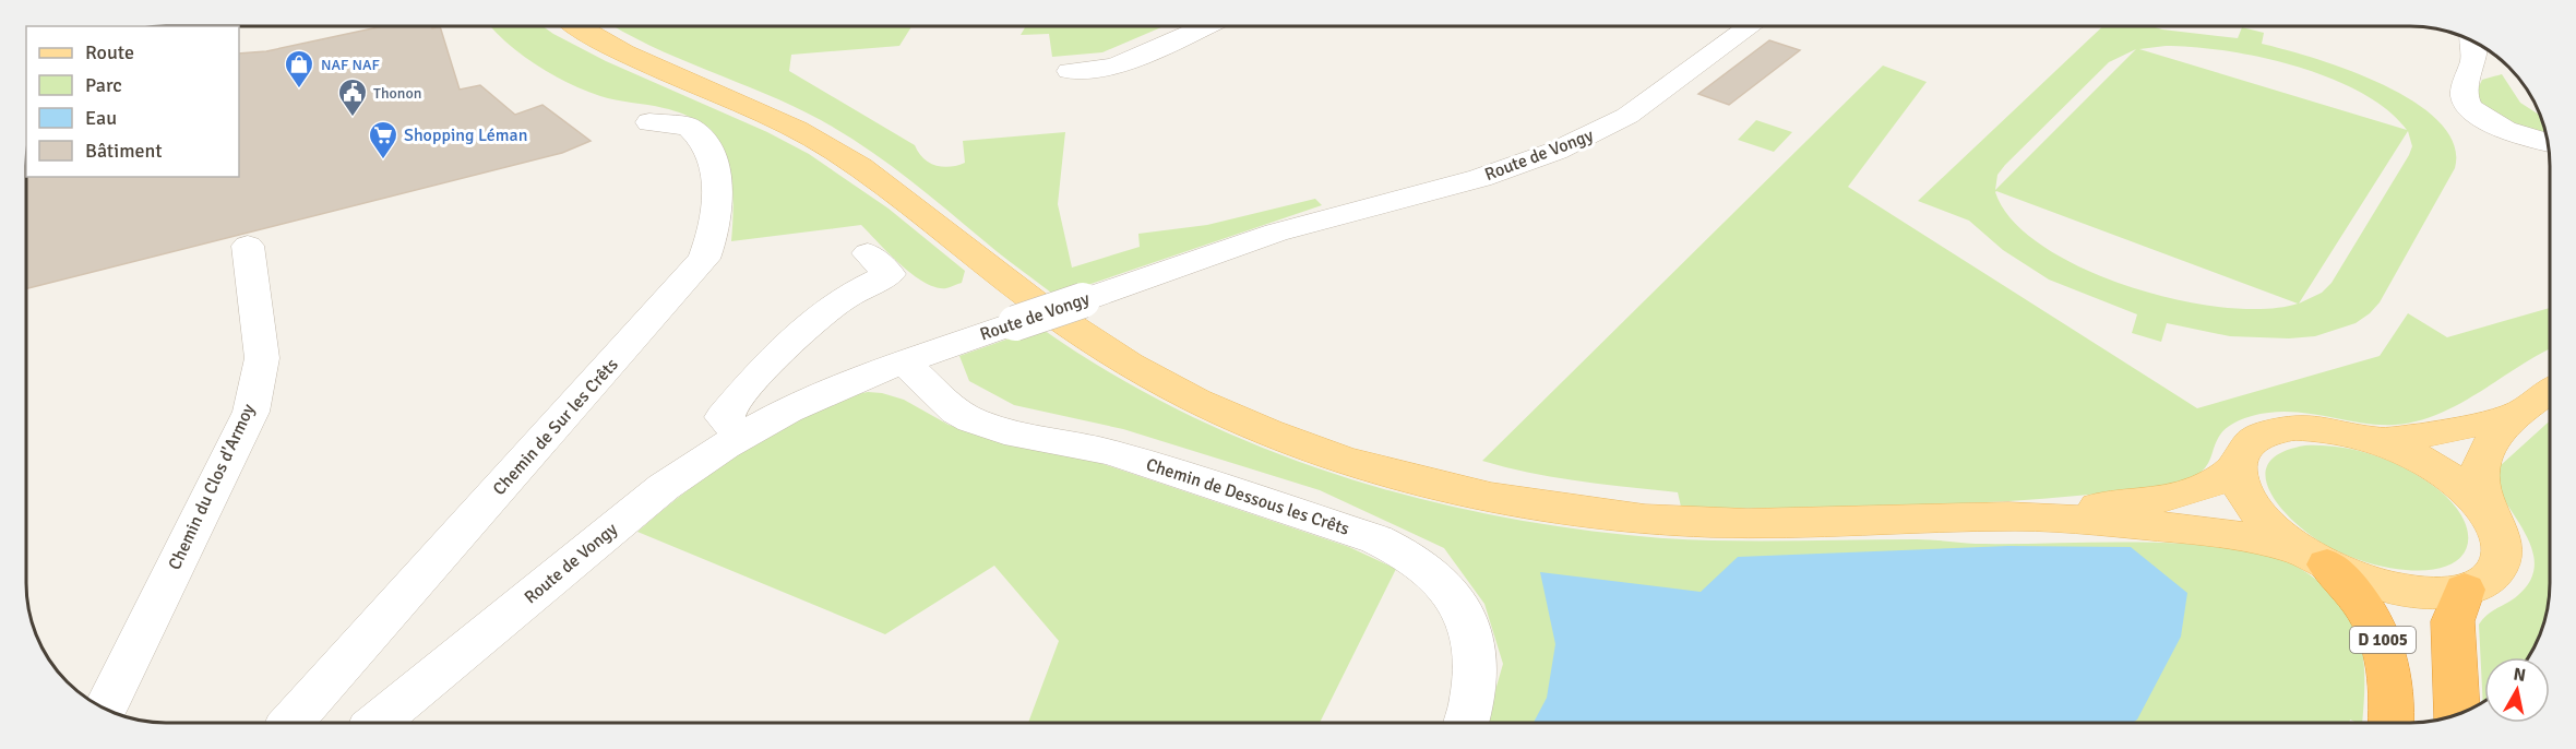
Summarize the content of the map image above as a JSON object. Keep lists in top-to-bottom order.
{
  "streets": {
    "highway": ["D 1005"],
    "street": [
      "Route de Vongy",
      "Chemin de Sur les Crêts",
      "Chemin du Clos d'Armoy",
      "Chemin de Dessous les Crêts"
    ]
  },
  "crossings": [
    ["Route de Vongy", "Chemin de Dessous les Crêts"]
  ],
  "places": {
    "shop": ["NAF NAF"],
    "public building": ["Thonon"],
    "supermarket": ["Shopping Léman"]
  },
  "legend": [
    "Route",
    "Parc",
    "Eau",
    "Bâtiment"
  ],
  "north": "top"
}
